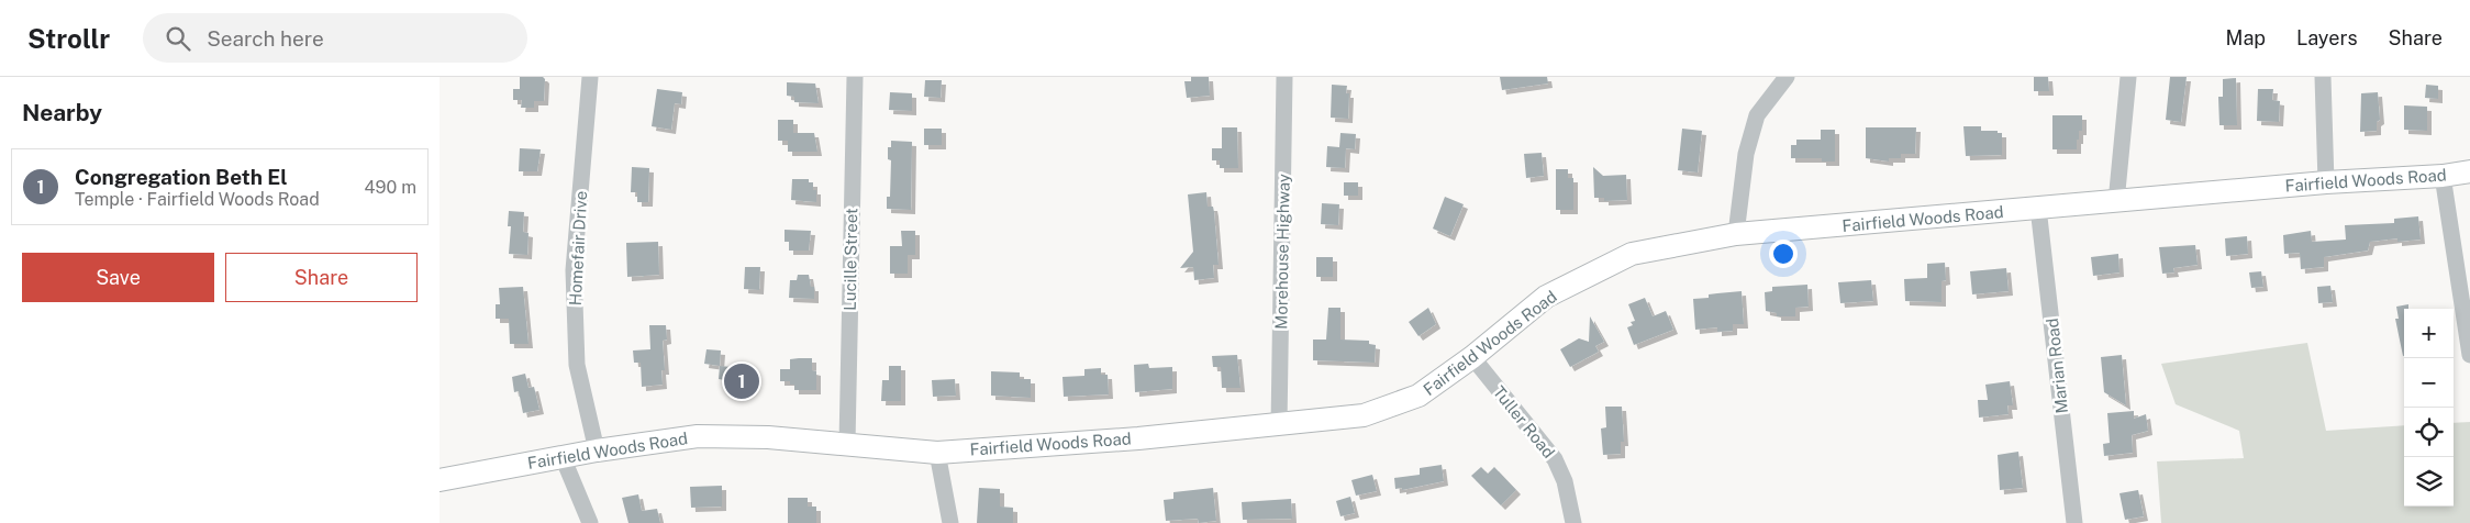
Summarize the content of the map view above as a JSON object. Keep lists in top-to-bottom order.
{
  "streets": {
    "main road": ["Fairfield Woods Road"],
    "street": [
      "Homefair Drive",
      "Morehouse Highway",
      "Lucille Street",
      "Marian Road",
      "Tuller Road"
    ]
  },
  "crossings": [
    ["Fairfield Woods Road", "Homefair Drive"],
    ["Fairfield Woods Road", "Morehouse Highway"],
    ["Fairfield Woods Road", "Lucille Street"],
    ["Fairfield Woods Road", "Marian Road"],
    ["Fairfield Woods Road", "Tuller Road"]
  ],
  "page": {
    "header": "Strollr",
    "search": "Search here",
    "nav": ["Map", "Layers", "Share"],
    "heading": "Nearby",
    "list": [
      {
        "mark": "1",
        "name": "Congregation Beth El",
        "note": "Temple · Fairfield Woods Road",
        "value": "490 m"
      }
    ],
    "buttons": ["Save", "Share"],
    "map_buttons": ["+", "−"],
    "pins": "1"
  }
}
